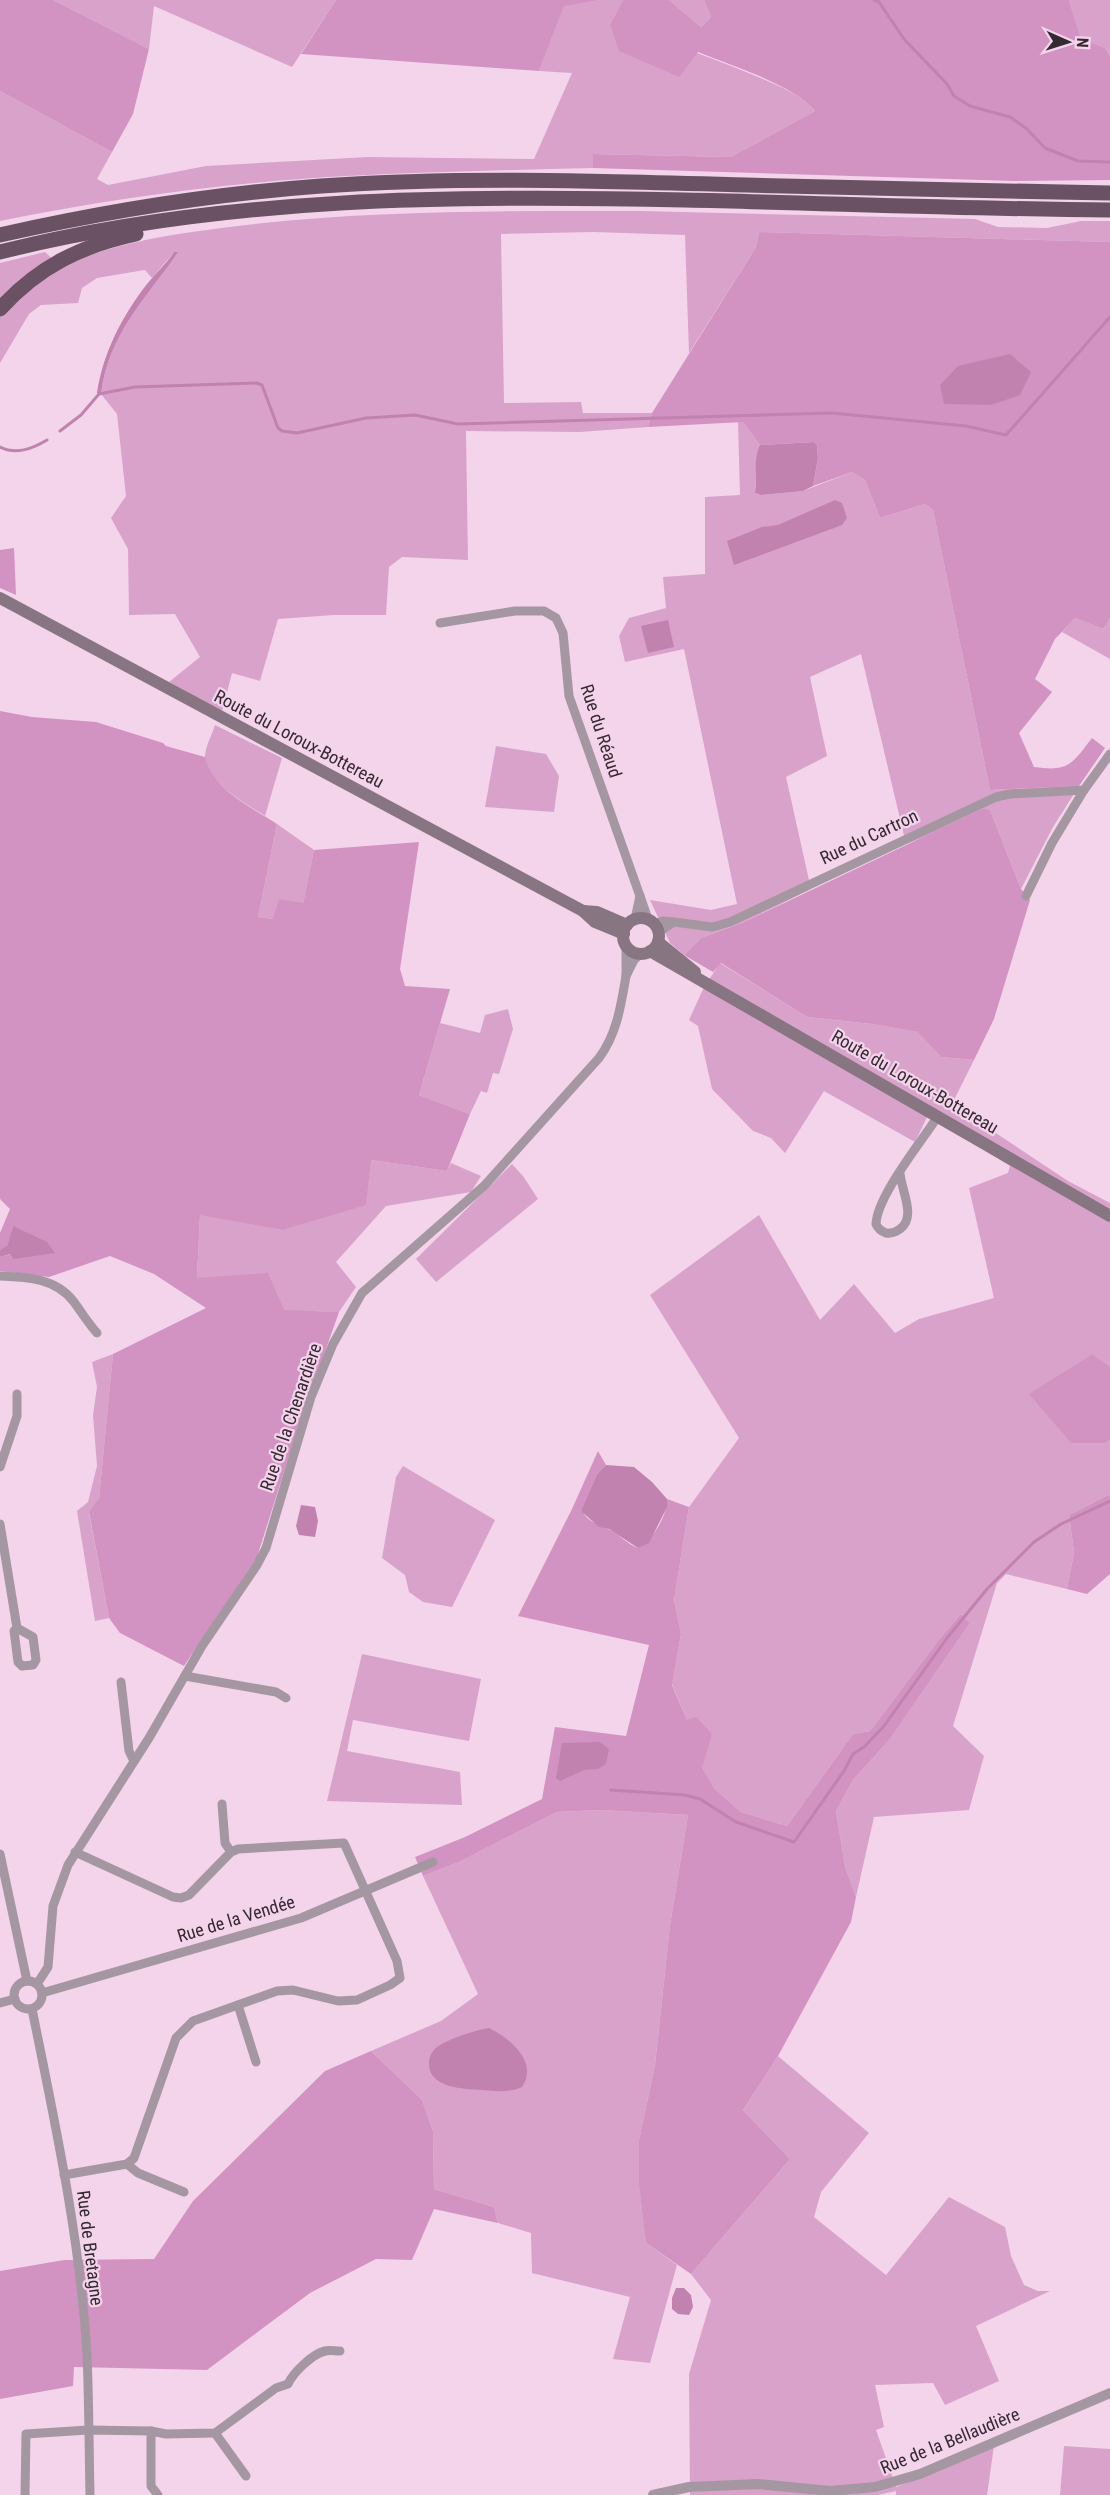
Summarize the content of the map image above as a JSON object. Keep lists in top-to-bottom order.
{
  "streets": {
    "main road": ["Route du Loroux-Bottereau"],
    "street": [
      "Rue du Réaud",
      "Rue du Cartron",
      "Rue de la Chenardière",
      "Rue de la Vendée",
      "Rue de Bretagne",
      "Rue de la Bellaudière"
    ]
  },
  "crossings": [
    ["Rue du Réaud", "Route du Loroux-Bottereau"],
    ["Rue du Réaud", "Rue du Cartron"],
    ["Rue du Réaud", "Rue de la Chenardière"],
    ["Route du Loroux-Bottereau", "Rue du Cartron"],
    ["Route du Loroux-Bottereau", "Rue de la Chenardière"],
    ["Rue du Cartron", "Rue de la Chenardière"],
    ["Rue de la Chenardière", "Rue de la Vendée"],
    ["Rue de la Chenardière", "Rue de Bretagne"],
    ["Rue de la Vendée", "Rue de Bretagne"]
  ],
  "north": "right"
}
